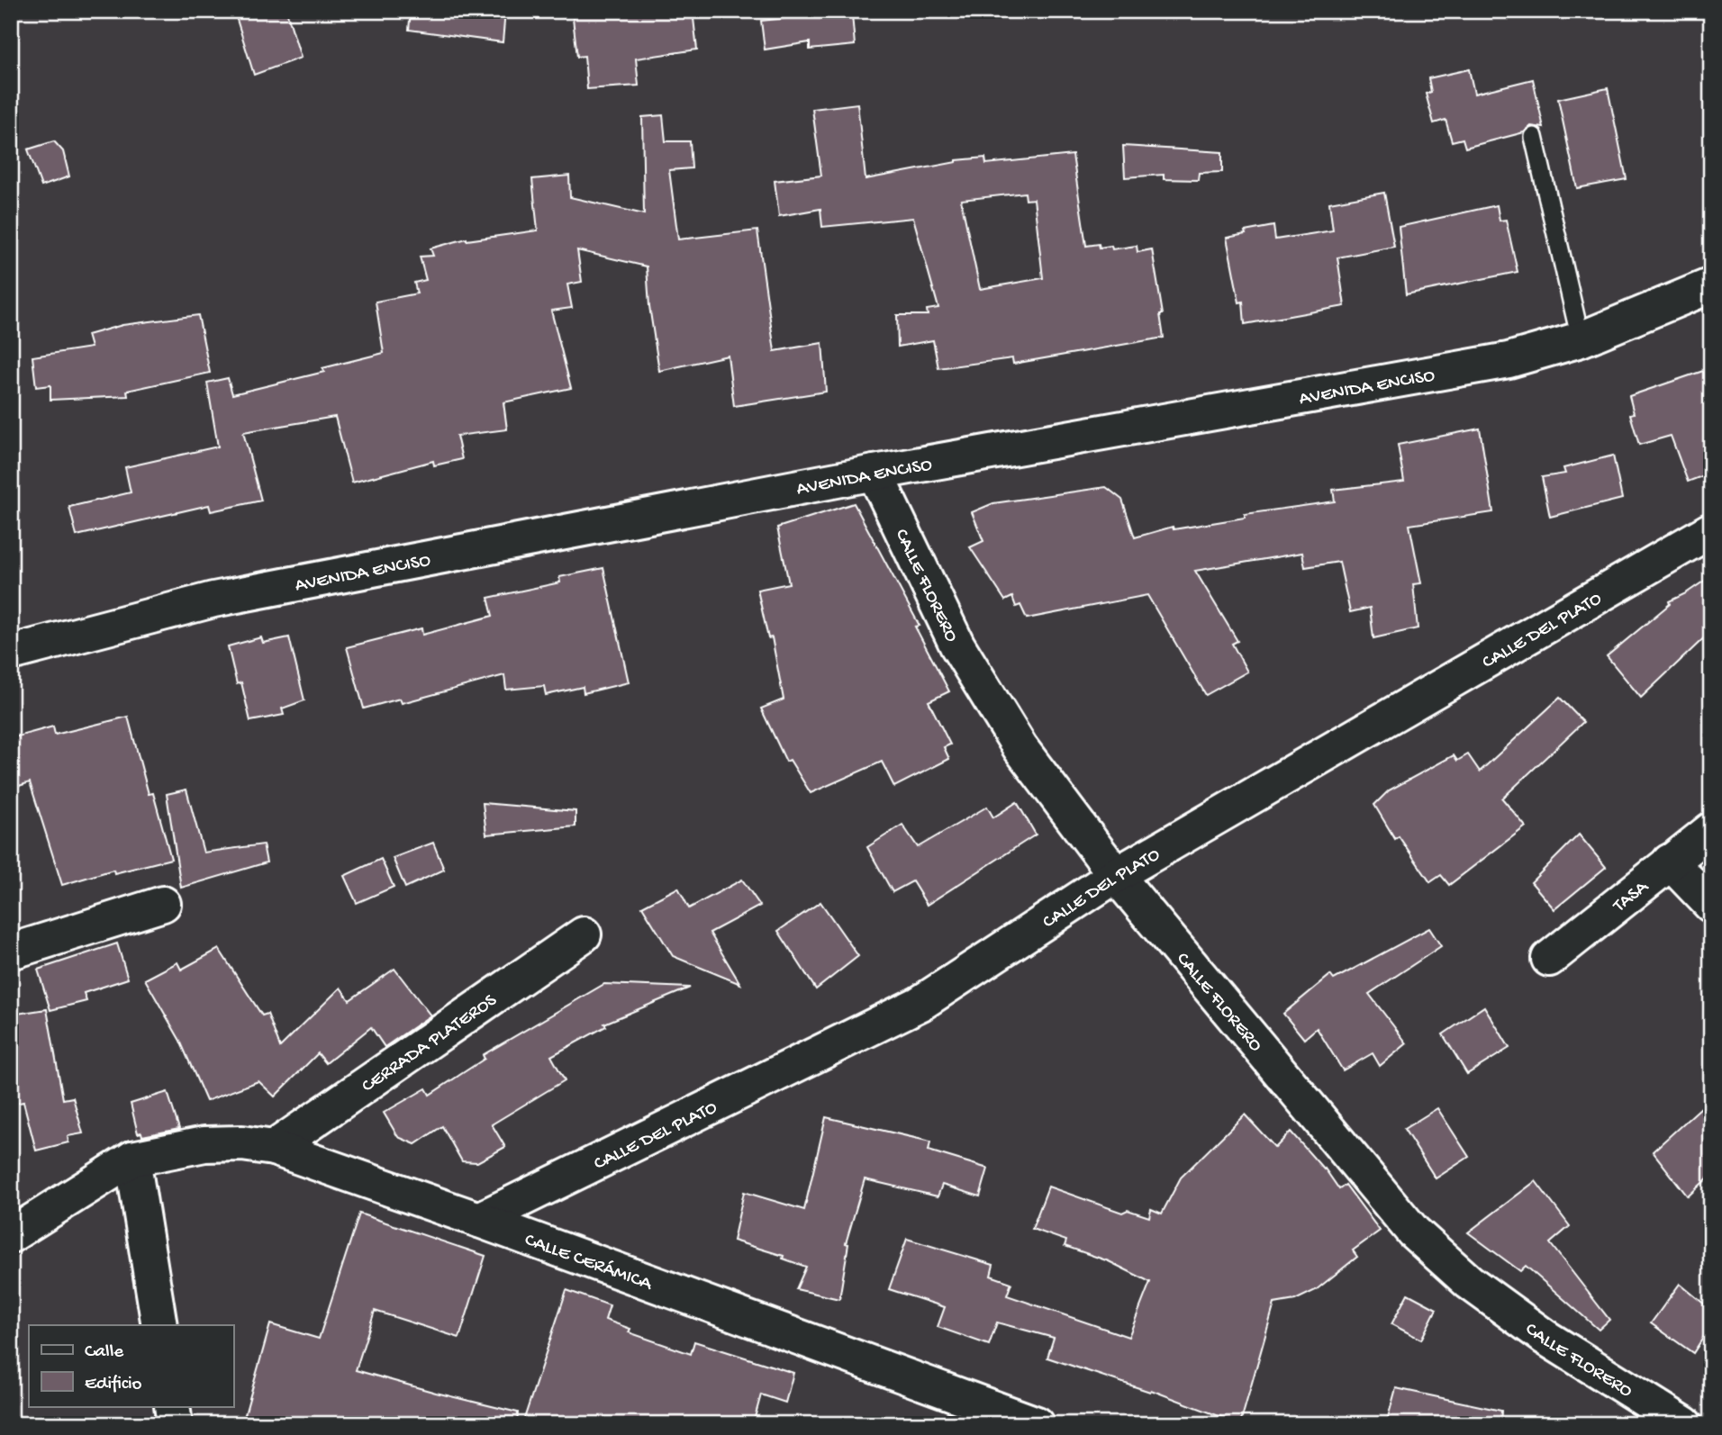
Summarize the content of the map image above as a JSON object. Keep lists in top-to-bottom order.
{
  "streets": {
    "street": [
      "AVENIDA ENCISO",
      "CALLE FLORERO",
      "CALLE DEL PLATO",
      "TASA",
      "CERRADA PLATEROS",
      "CALLE CERÁMICA"
    ]
  },
  "crossings": [
    ["AVENIDA ENCISO", "CALLE FLORERO"],
    ["CALLE FLORERO", "CALLE DEL PLATO"],
    ["CALLE DEL PLATO", "CALLE CERÁMICA"],
    ["CERRADA PLATEROS", "CALLE CERÁMICA"]
  ],
  "legend": ["Calle", "Edificio"]
}
